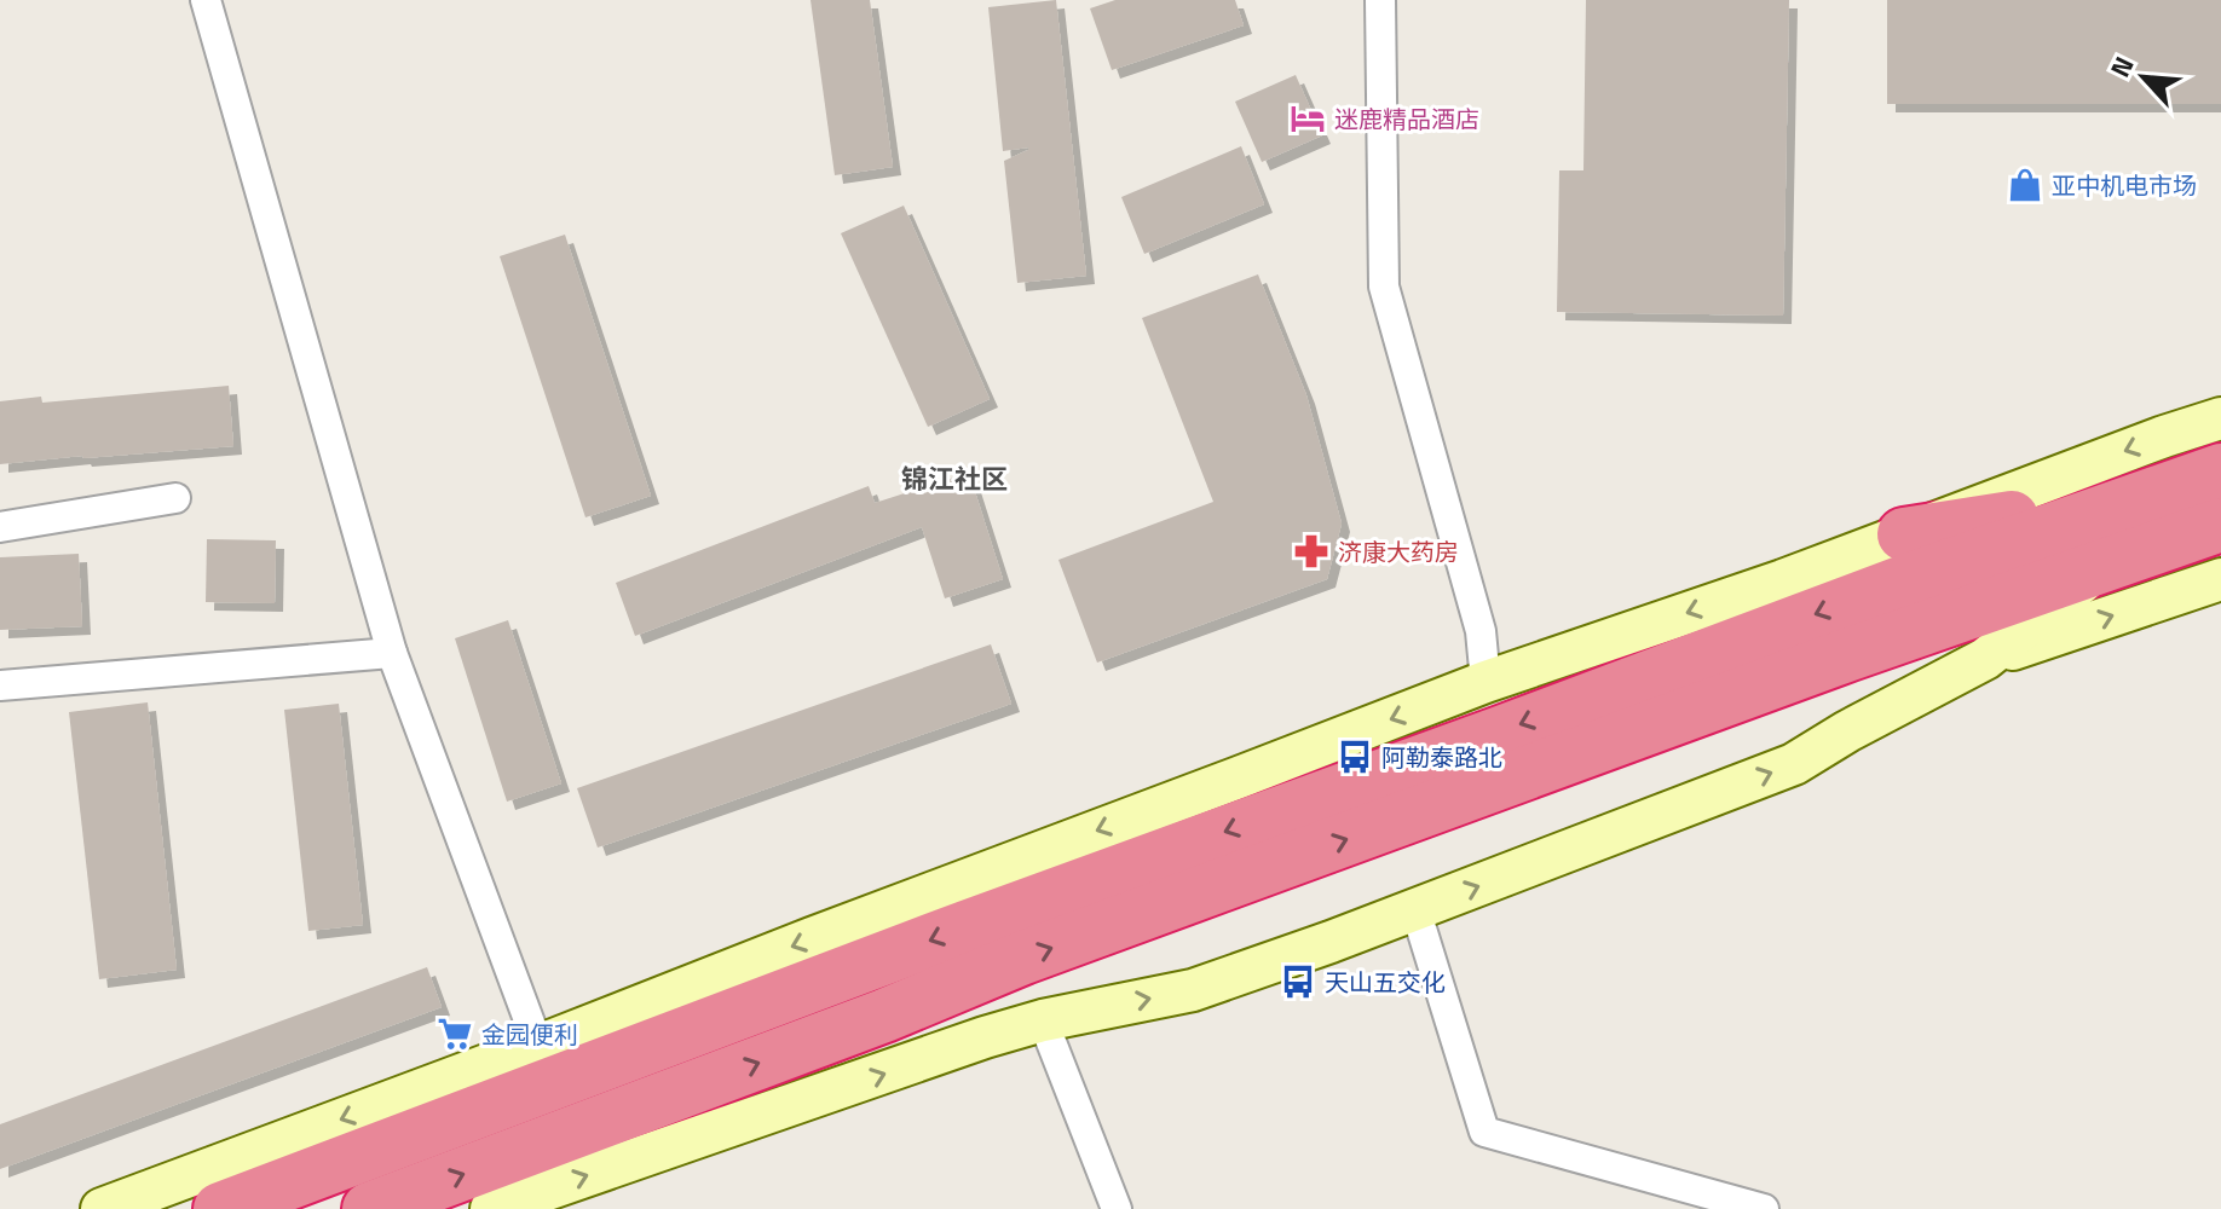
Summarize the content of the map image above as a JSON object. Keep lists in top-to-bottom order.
{
  "districts": ["锦江社区"],
  "places": {
    "hotel": ["迷鹿精品酒店"],
    "shop": ["亚中机电市场"],
    "pharmacy": ["济康大药房"],
    "bus stop": ["阿勒泰路北", "天山五交化"],
    "supermarket": ["金园便利"]
  },
  "north": "top left"
}
